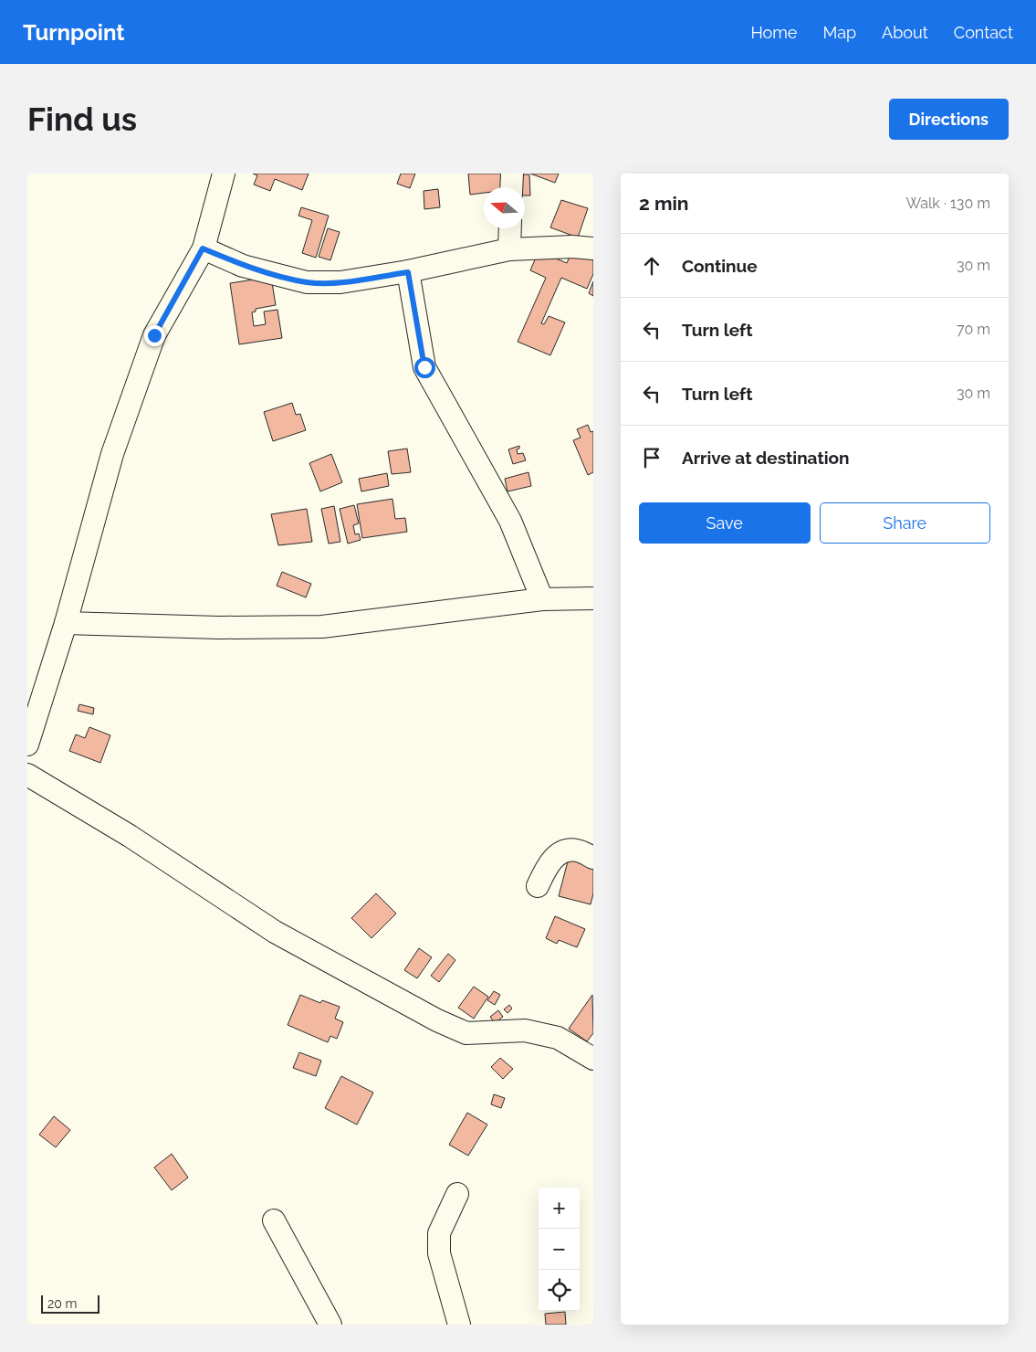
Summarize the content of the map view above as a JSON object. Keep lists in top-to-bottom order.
{
  "scale_bar": "20 m",
  "north": "left",
  "page": {
    "header": "Turnpoint",
    "nav": [
      "Home",
      "Map",
      "About",
      "Contact"
    ],
    "buttons": [
      "Directions",
      ["Save", "Share"]
    ],
    "title": "Find us",
    "heading": ["2 min", "Walk · 130 m"],
    "list": [
      ["Continue", "30 m"],
      ["Turn left", "70 m"],
      ["Turn left", "30 m"],
      "Arrive at destination"
    ],
    "map_buttons": ["+", "−"],
    "scale": "20 m"
  }
}
